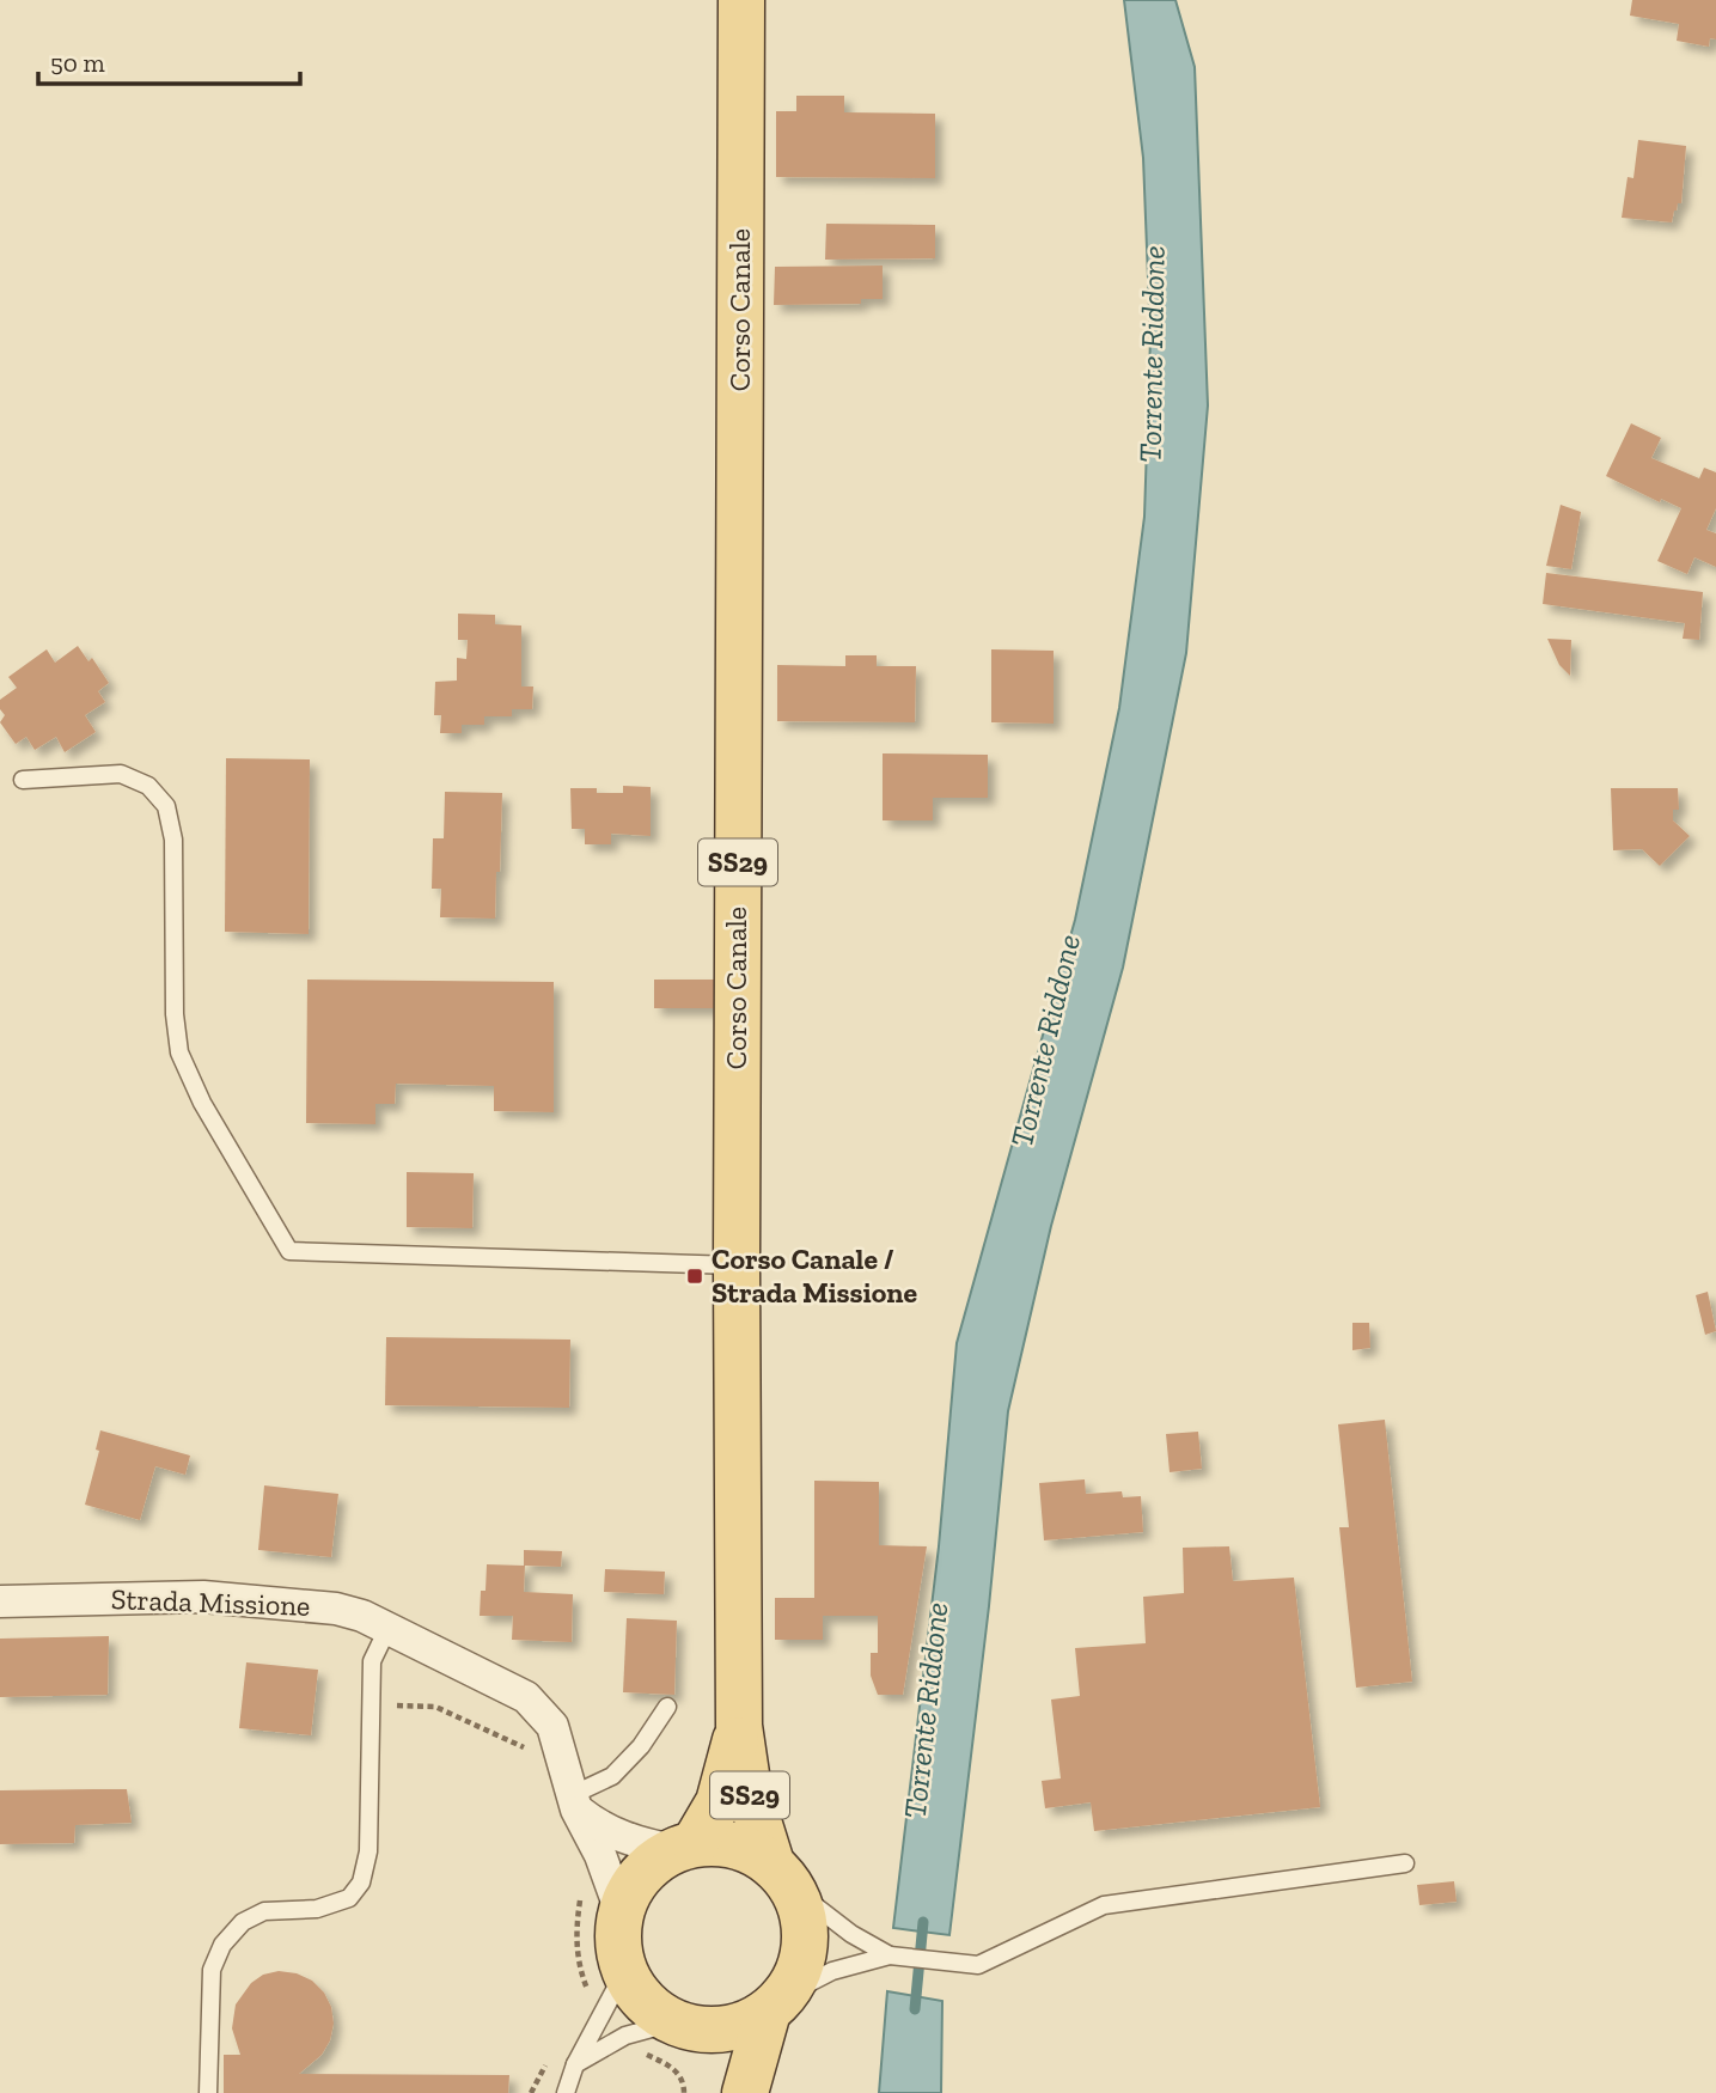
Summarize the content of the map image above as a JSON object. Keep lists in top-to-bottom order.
{
  "streets": {
    "main road": ["Corso Canale", "SS29"],
    "street": ["Strada Missione"]
  },
  "crossings": [
    ["Corso Canale", "Strada Missione"]
  ],
  "water": ["Torrente Riddone"],
  "places": {
    "transit": ["Corso Canale / Strada Missione"]
  },
  "scale_bar": "50 m"
}
